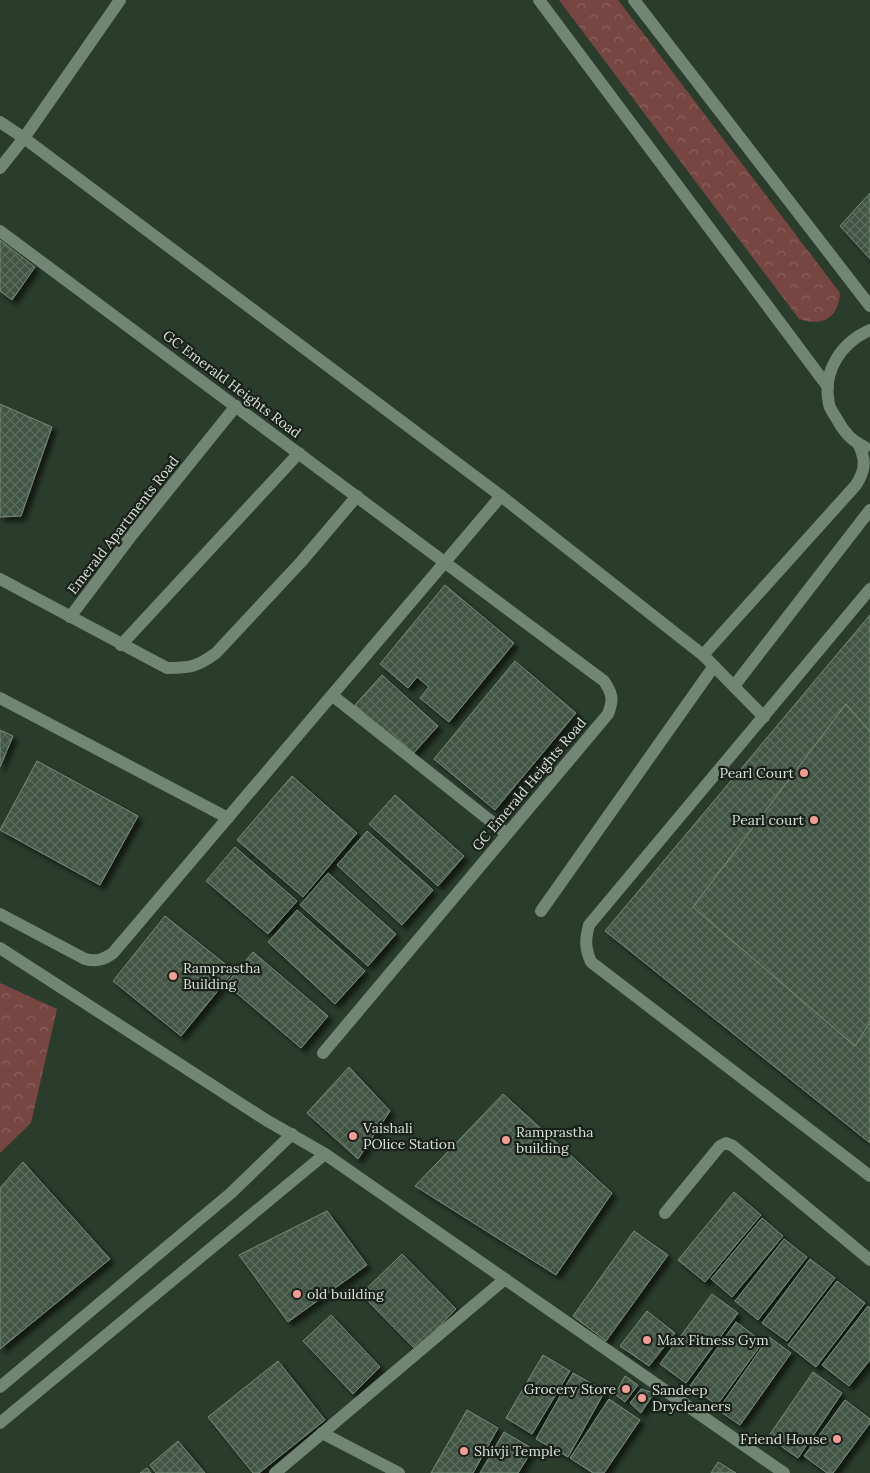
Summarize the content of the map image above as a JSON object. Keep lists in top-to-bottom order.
{
  "streets": {
    "street": ["GC Emerald Heights Road", "Emerald Apartments Road"]
  },
  "crossings": [
    ["GC Emerald Heights Road", "Emerald Apartments Road"]
  ],
  "places": [
    "Pearl Court",
    "Pearl court",
    "Ramprastha Building",
    "Vaishali POlice Station",
    "Ramprastha building",
    "old building",
    "Max Fitness Gym",
    "Grocery Store",
    "Sandeep Drycleaners",
    "Friend House",
    "Shivji Temple"
  ]
}
